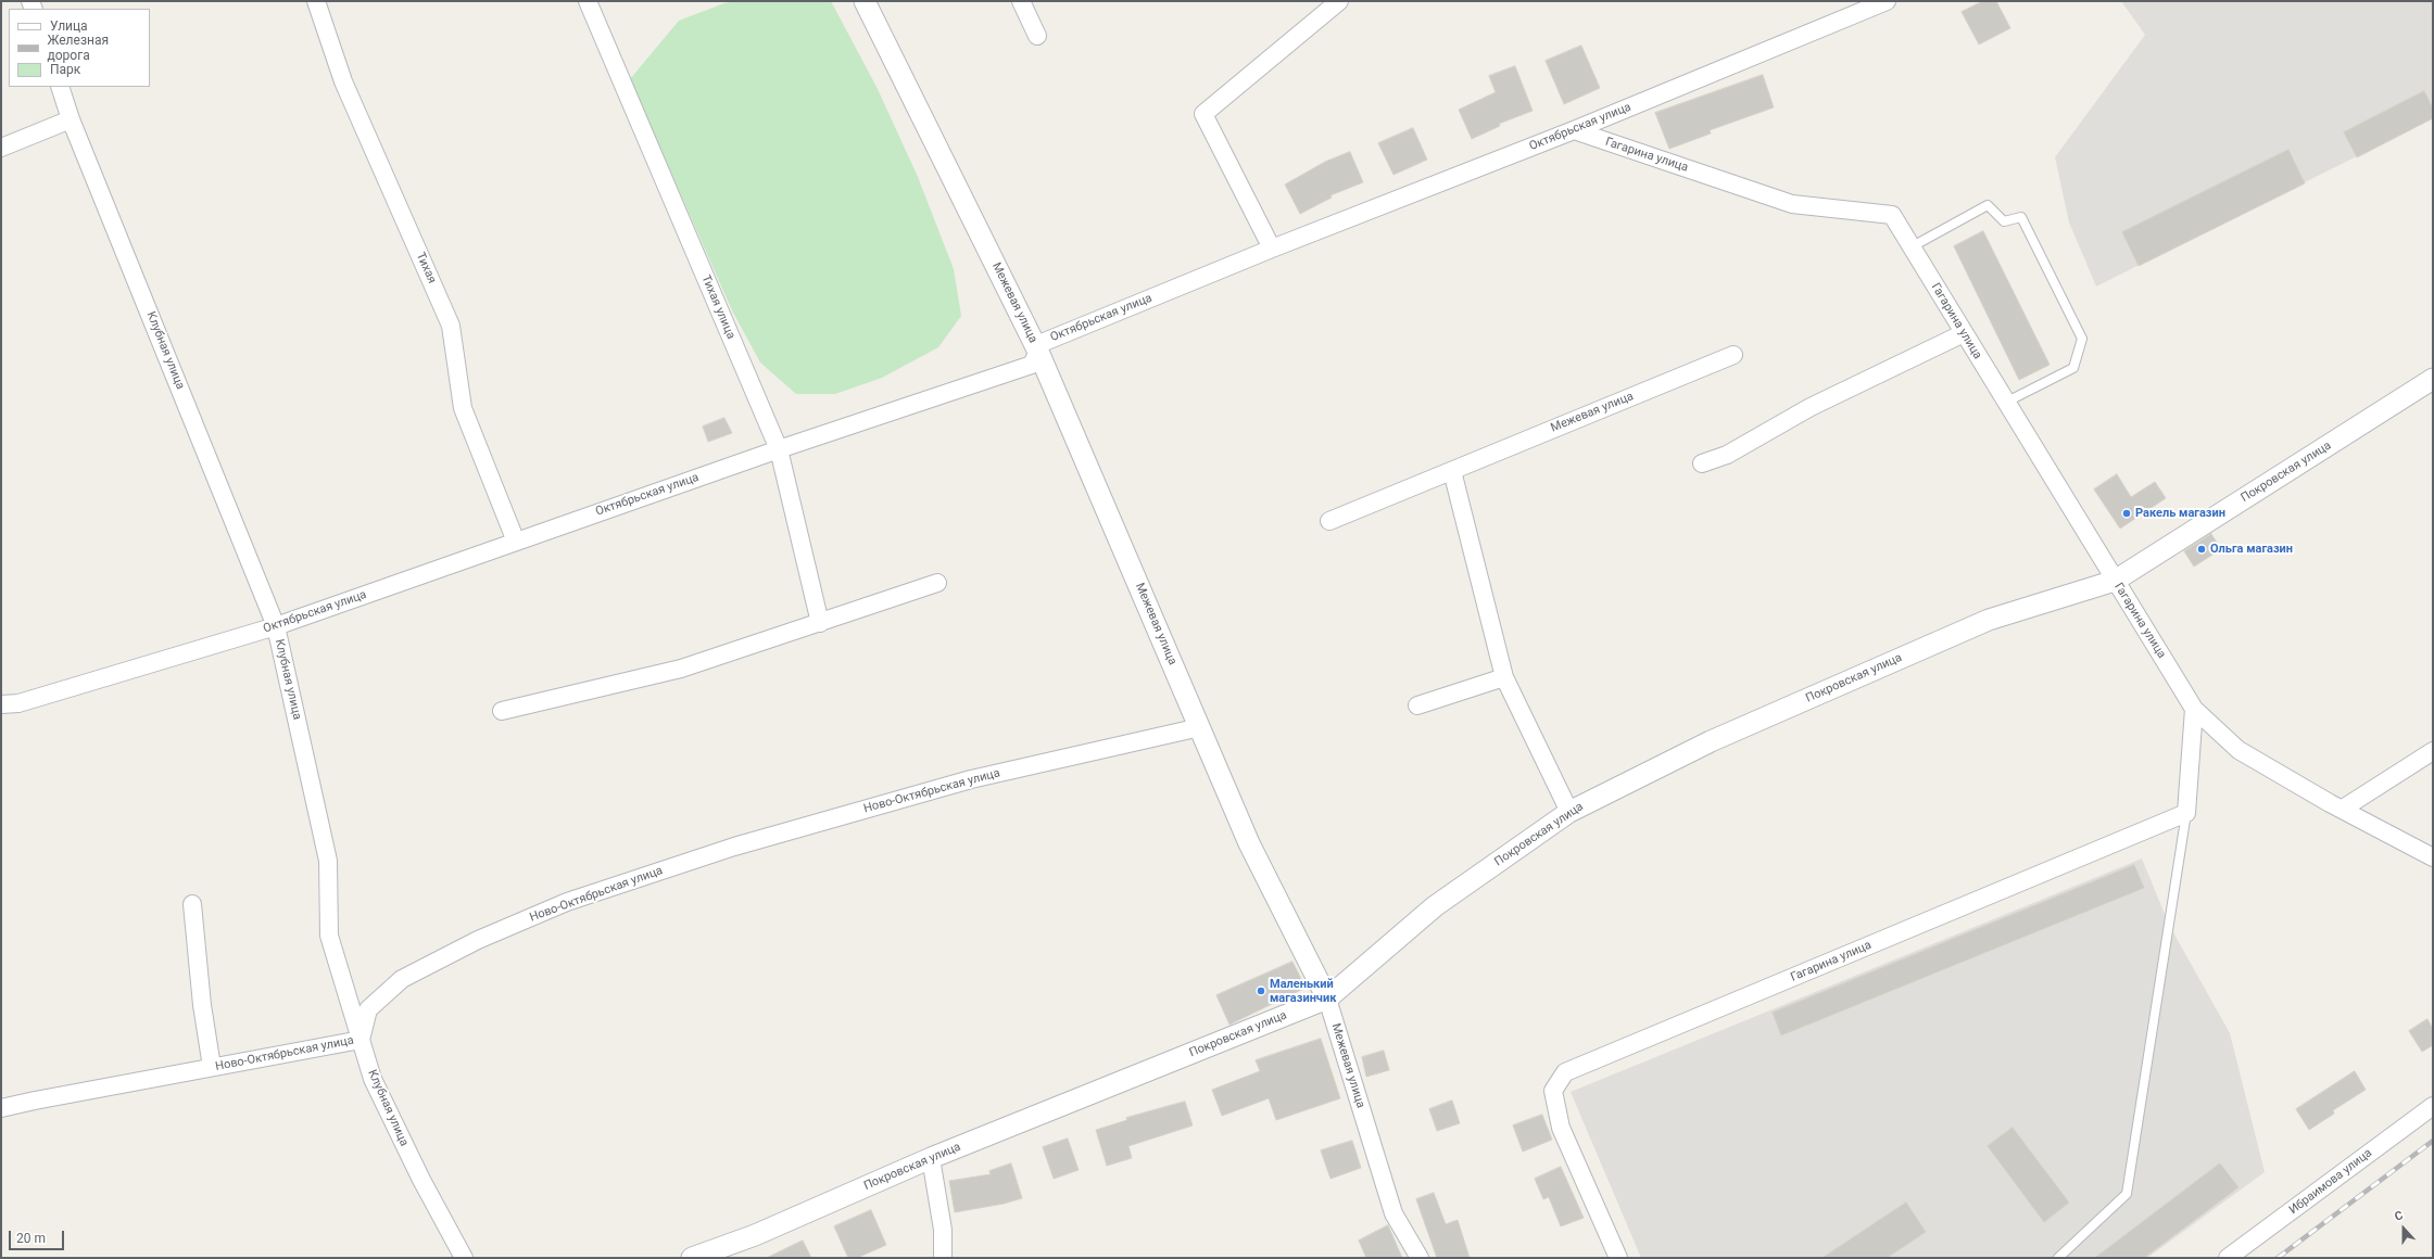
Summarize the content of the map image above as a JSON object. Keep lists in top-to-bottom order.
{
  "streets": {
    "street": [
      "Октябрьская улица",
      "Гагарина улица",
      "Тихая",
      "Межевая улица",
      "Тихая улица",
      "Клубная улица",
      "Покровская улица",
      "Ново-Октябрьская улица",
      "Ибраимова улица"
    ]
  },
  "crossings": [
    ["Октябрьская улица", "Гагарина улица"],
    ["Октябрьская улица", "Тихая"],
    ["Октябрьская улица", "Межевая улица"],
    ["Октябрьская улица", "Тихая улица"],
    ["Октябрьская улица", "Клубная улица"],
    ["Гагарина улица", "Покровская улица"],
    ["Межевая улица", "Покровская улица"],
    ["Межевая улица", "Ново-Октябрьская улица"],
    ["Клубная улица", "Ново-Октябрьская улица"]
  ],
  "places": ["Ракель магазин", "Ольга магазин", "Маленький магазинчик"],
  "legend": ["Улица", "Железная дорога", "Парк"],
  "scale_bar": "20 m",
  "north": "top"
}
